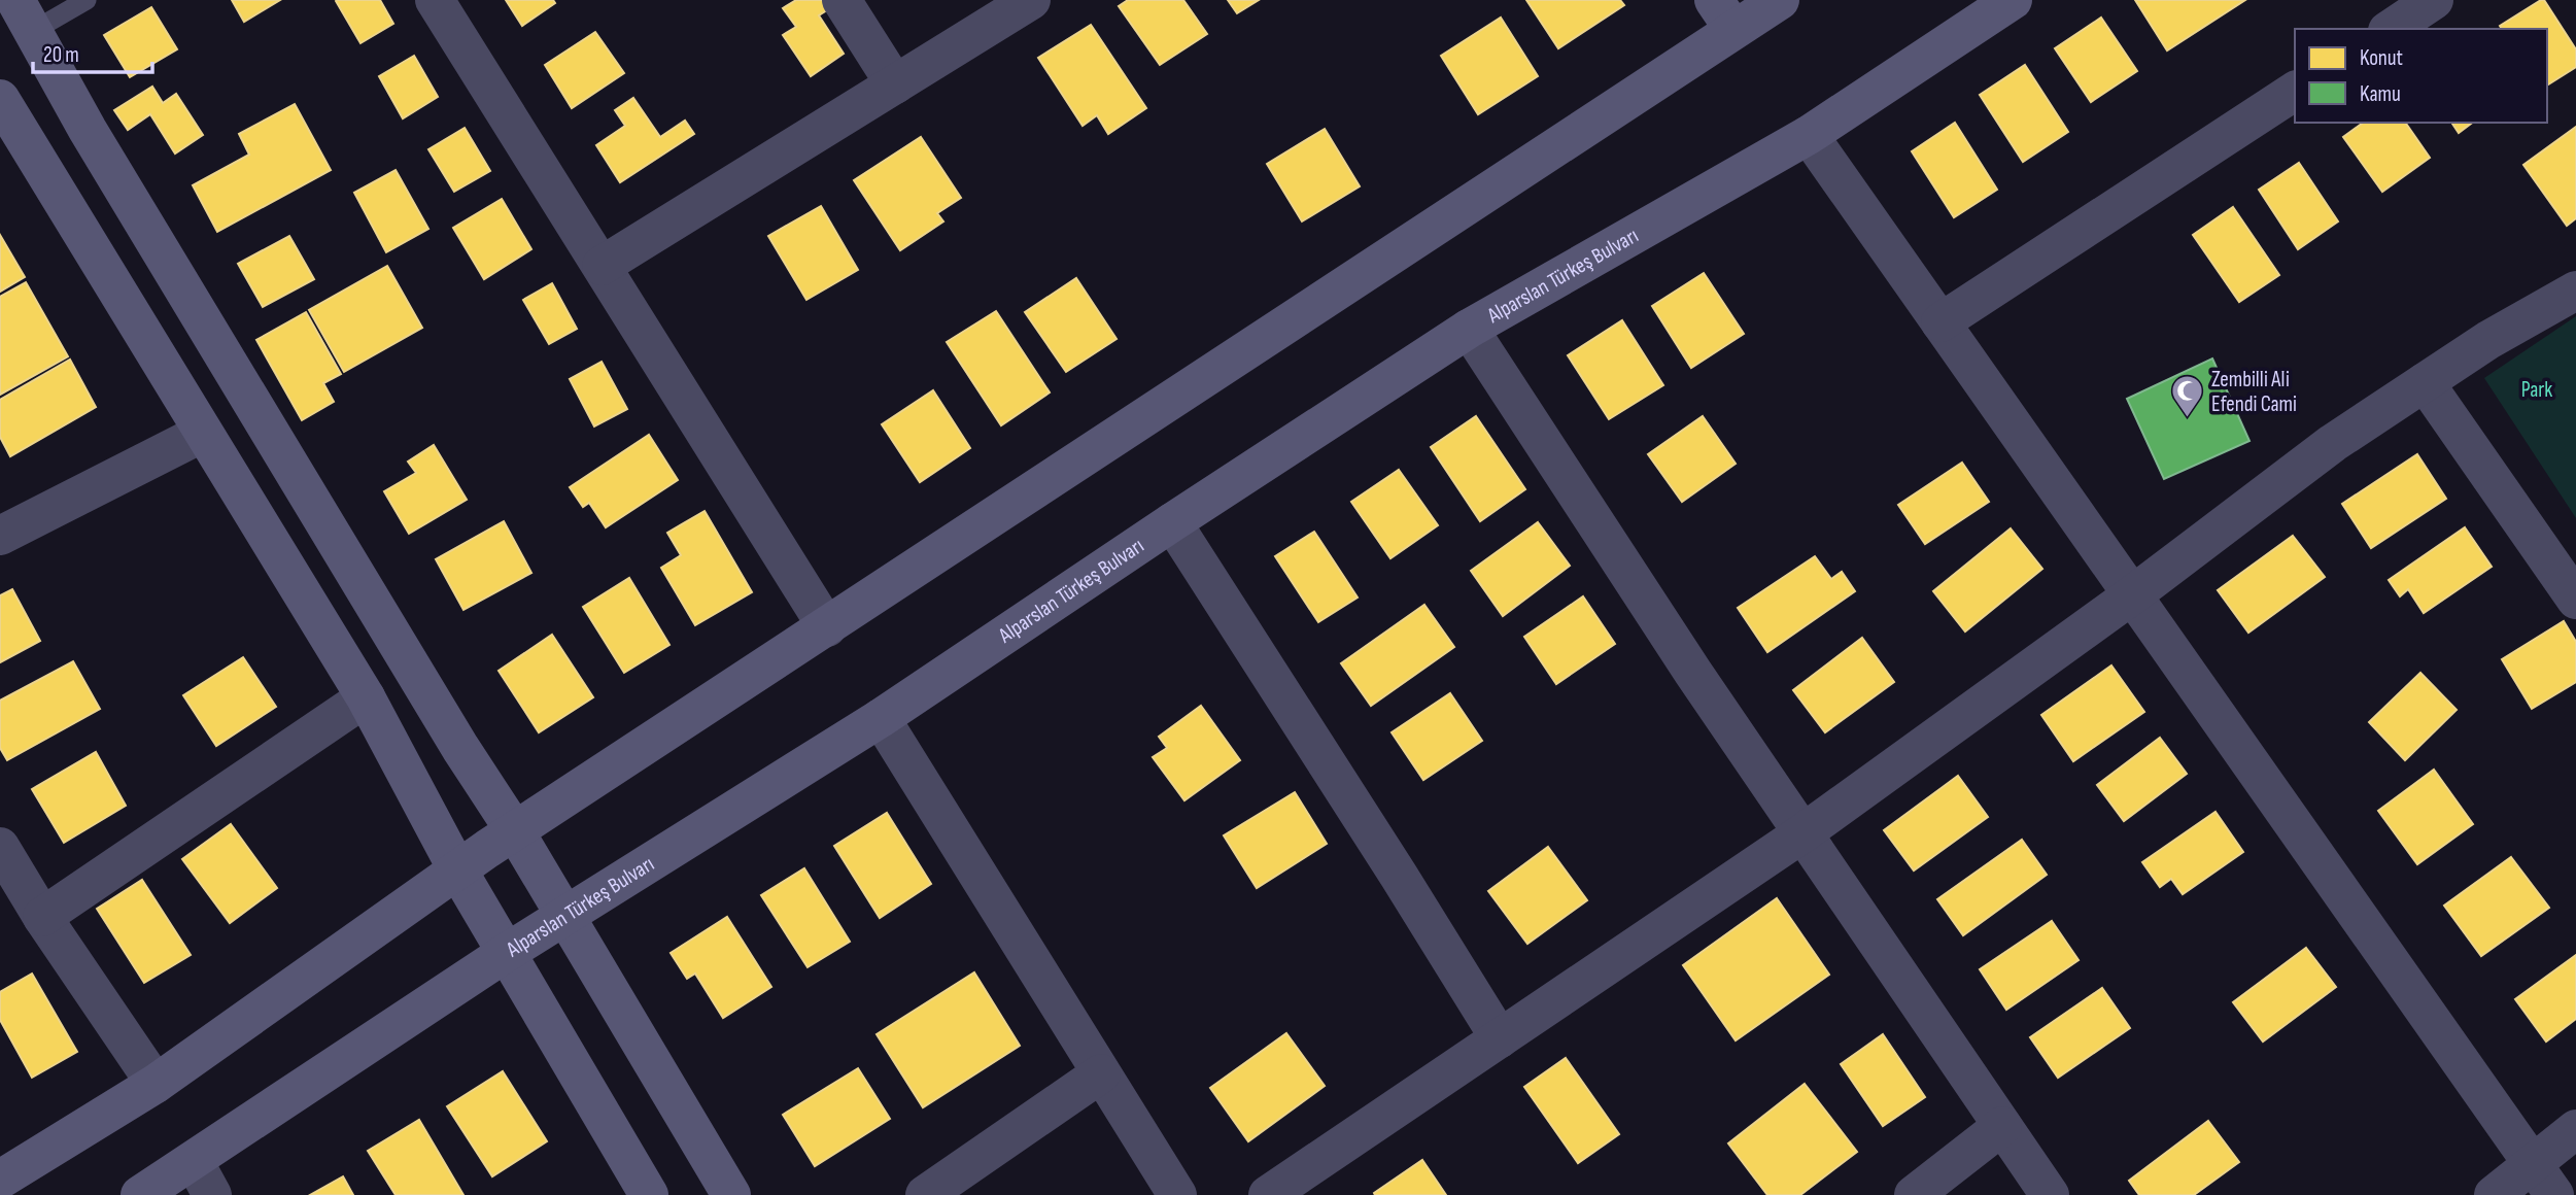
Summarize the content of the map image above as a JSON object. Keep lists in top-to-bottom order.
{
  "streets": {
    "main road": ["Alparslan Türkeş Bulvarı"]
  },
  "parks": ["Park"],
  "places": {
    "mosque": ["Zembilli Ali Efendi Cami"]
  },
  "legend": ["Konut", "Kamu"],
  "scale_bar": "20 m"
}
